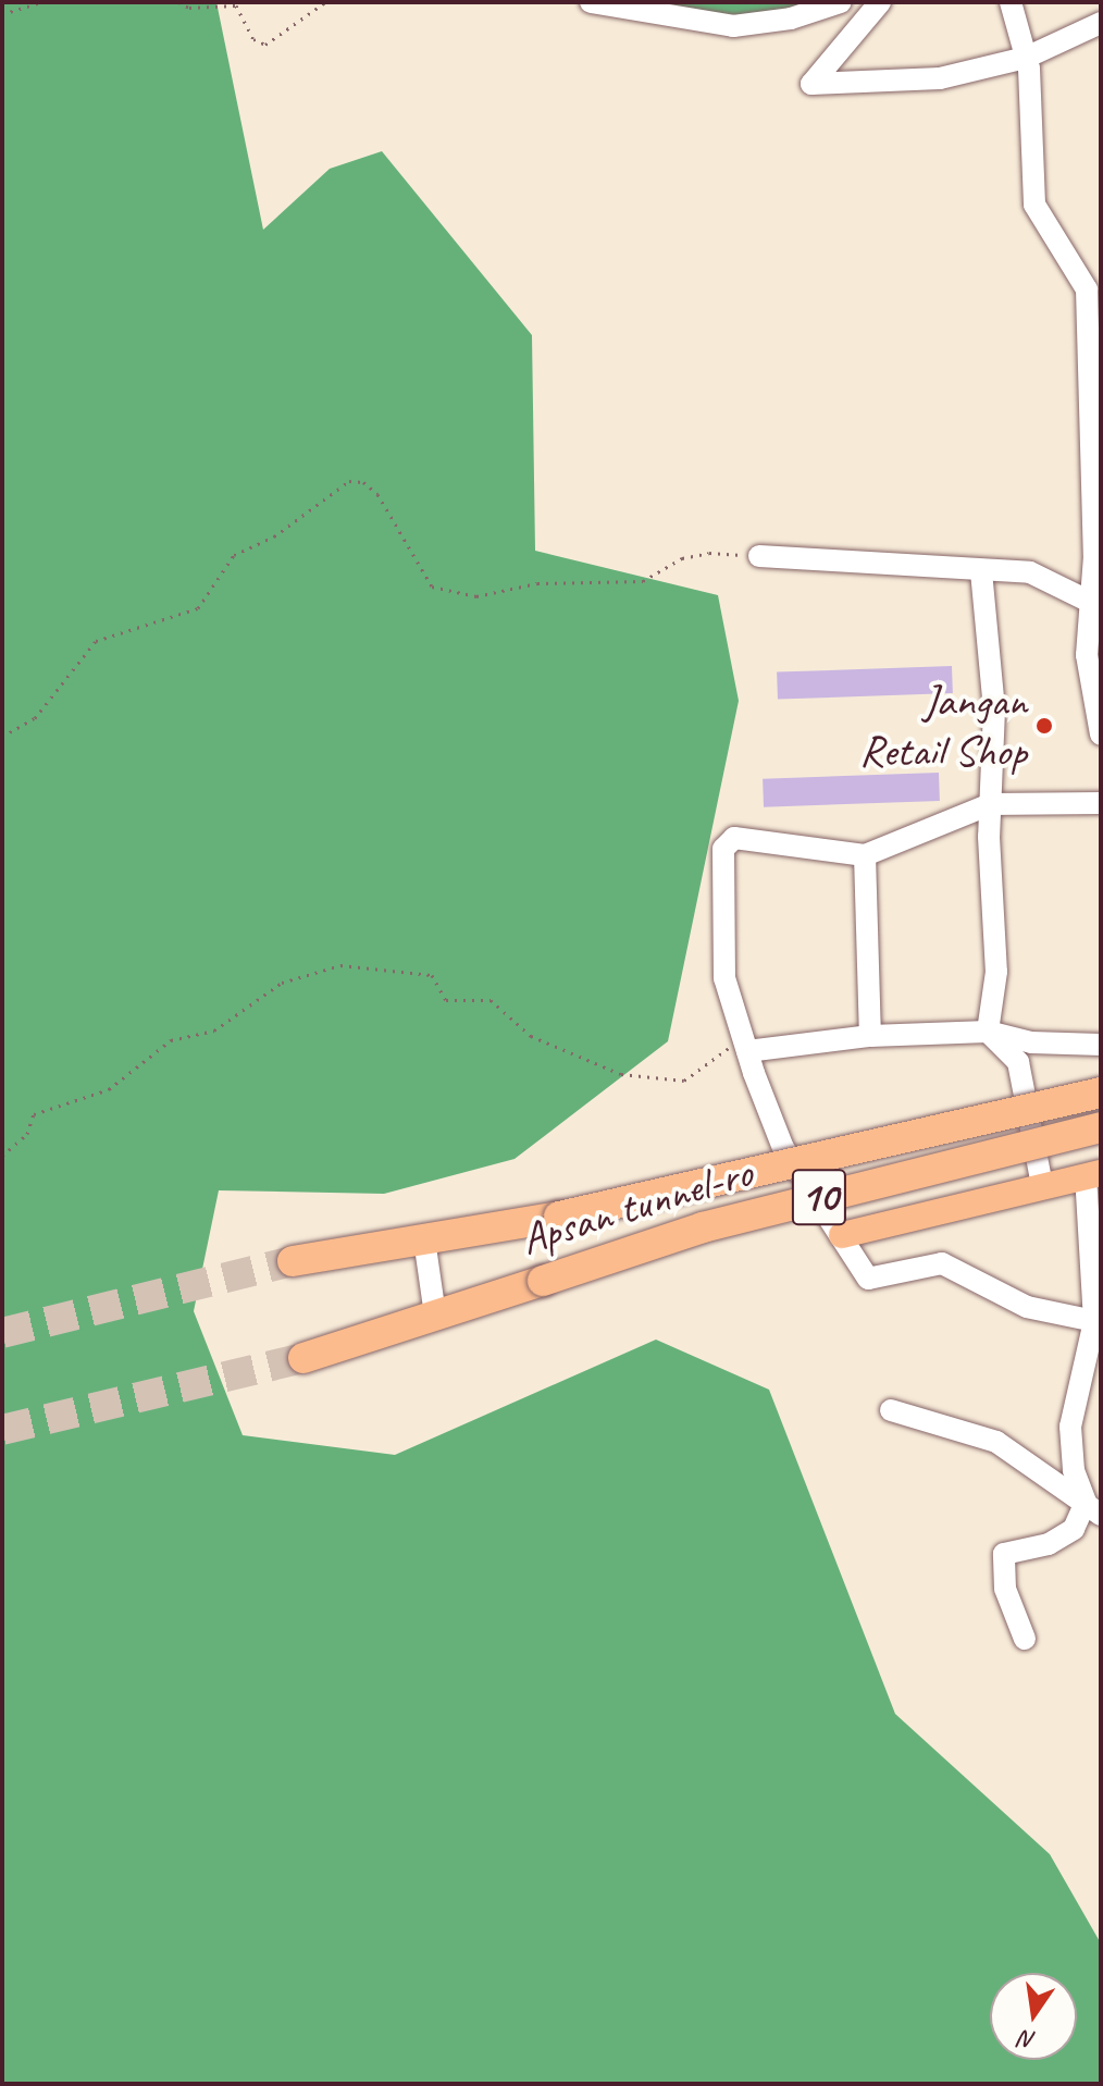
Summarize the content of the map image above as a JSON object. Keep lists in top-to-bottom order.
{
  "streets": {
    "highway": ["10", "Apsan tunnel-ro"]
  },
  "places": ["Jangan Retail Shop"],
  "north": "bottom"
}
